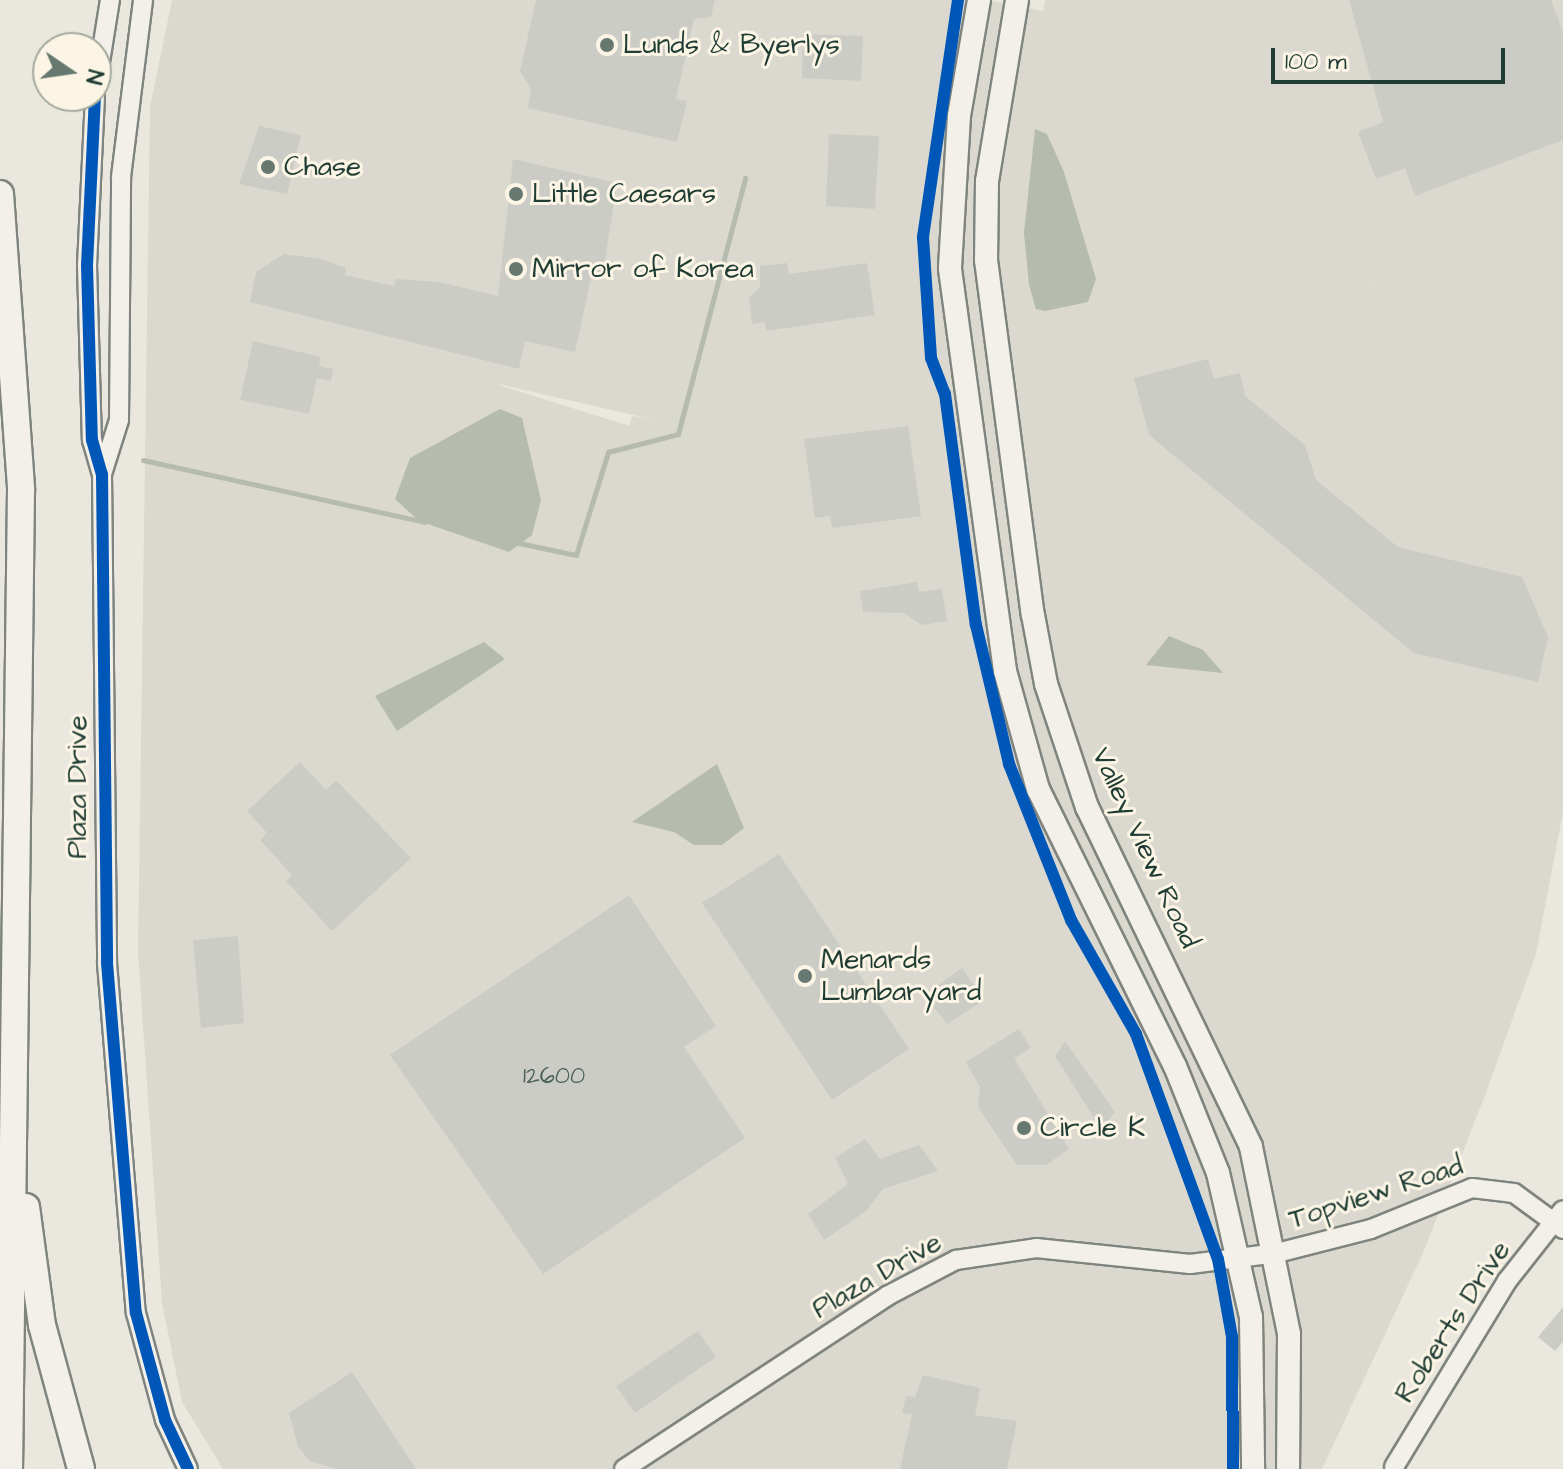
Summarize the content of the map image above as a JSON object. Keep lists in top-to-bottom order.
{
  "streets": {
    "main road": ["Valley View Road"],
    "street": ["Plaza Drive", "Topview Road", "Roberts Drive"]
  },
  "crossings": [
    ["Plaza Drive", "Topview Road"],
    ["Valley View Road", "Topview Road"],
    ["Topview Road", "Roberts Drive"]
  ],
  "places": [
    "Lunds & Byerlys",
    "Chase",
    "Little Caesars",
    "Mirror of Korea",
    "Menards Lumbaryard",
    "Circle K"
  ],
  "house_numbers": ["12600"],
  "scale_bar": "100 m",
  "north": "right"
}
